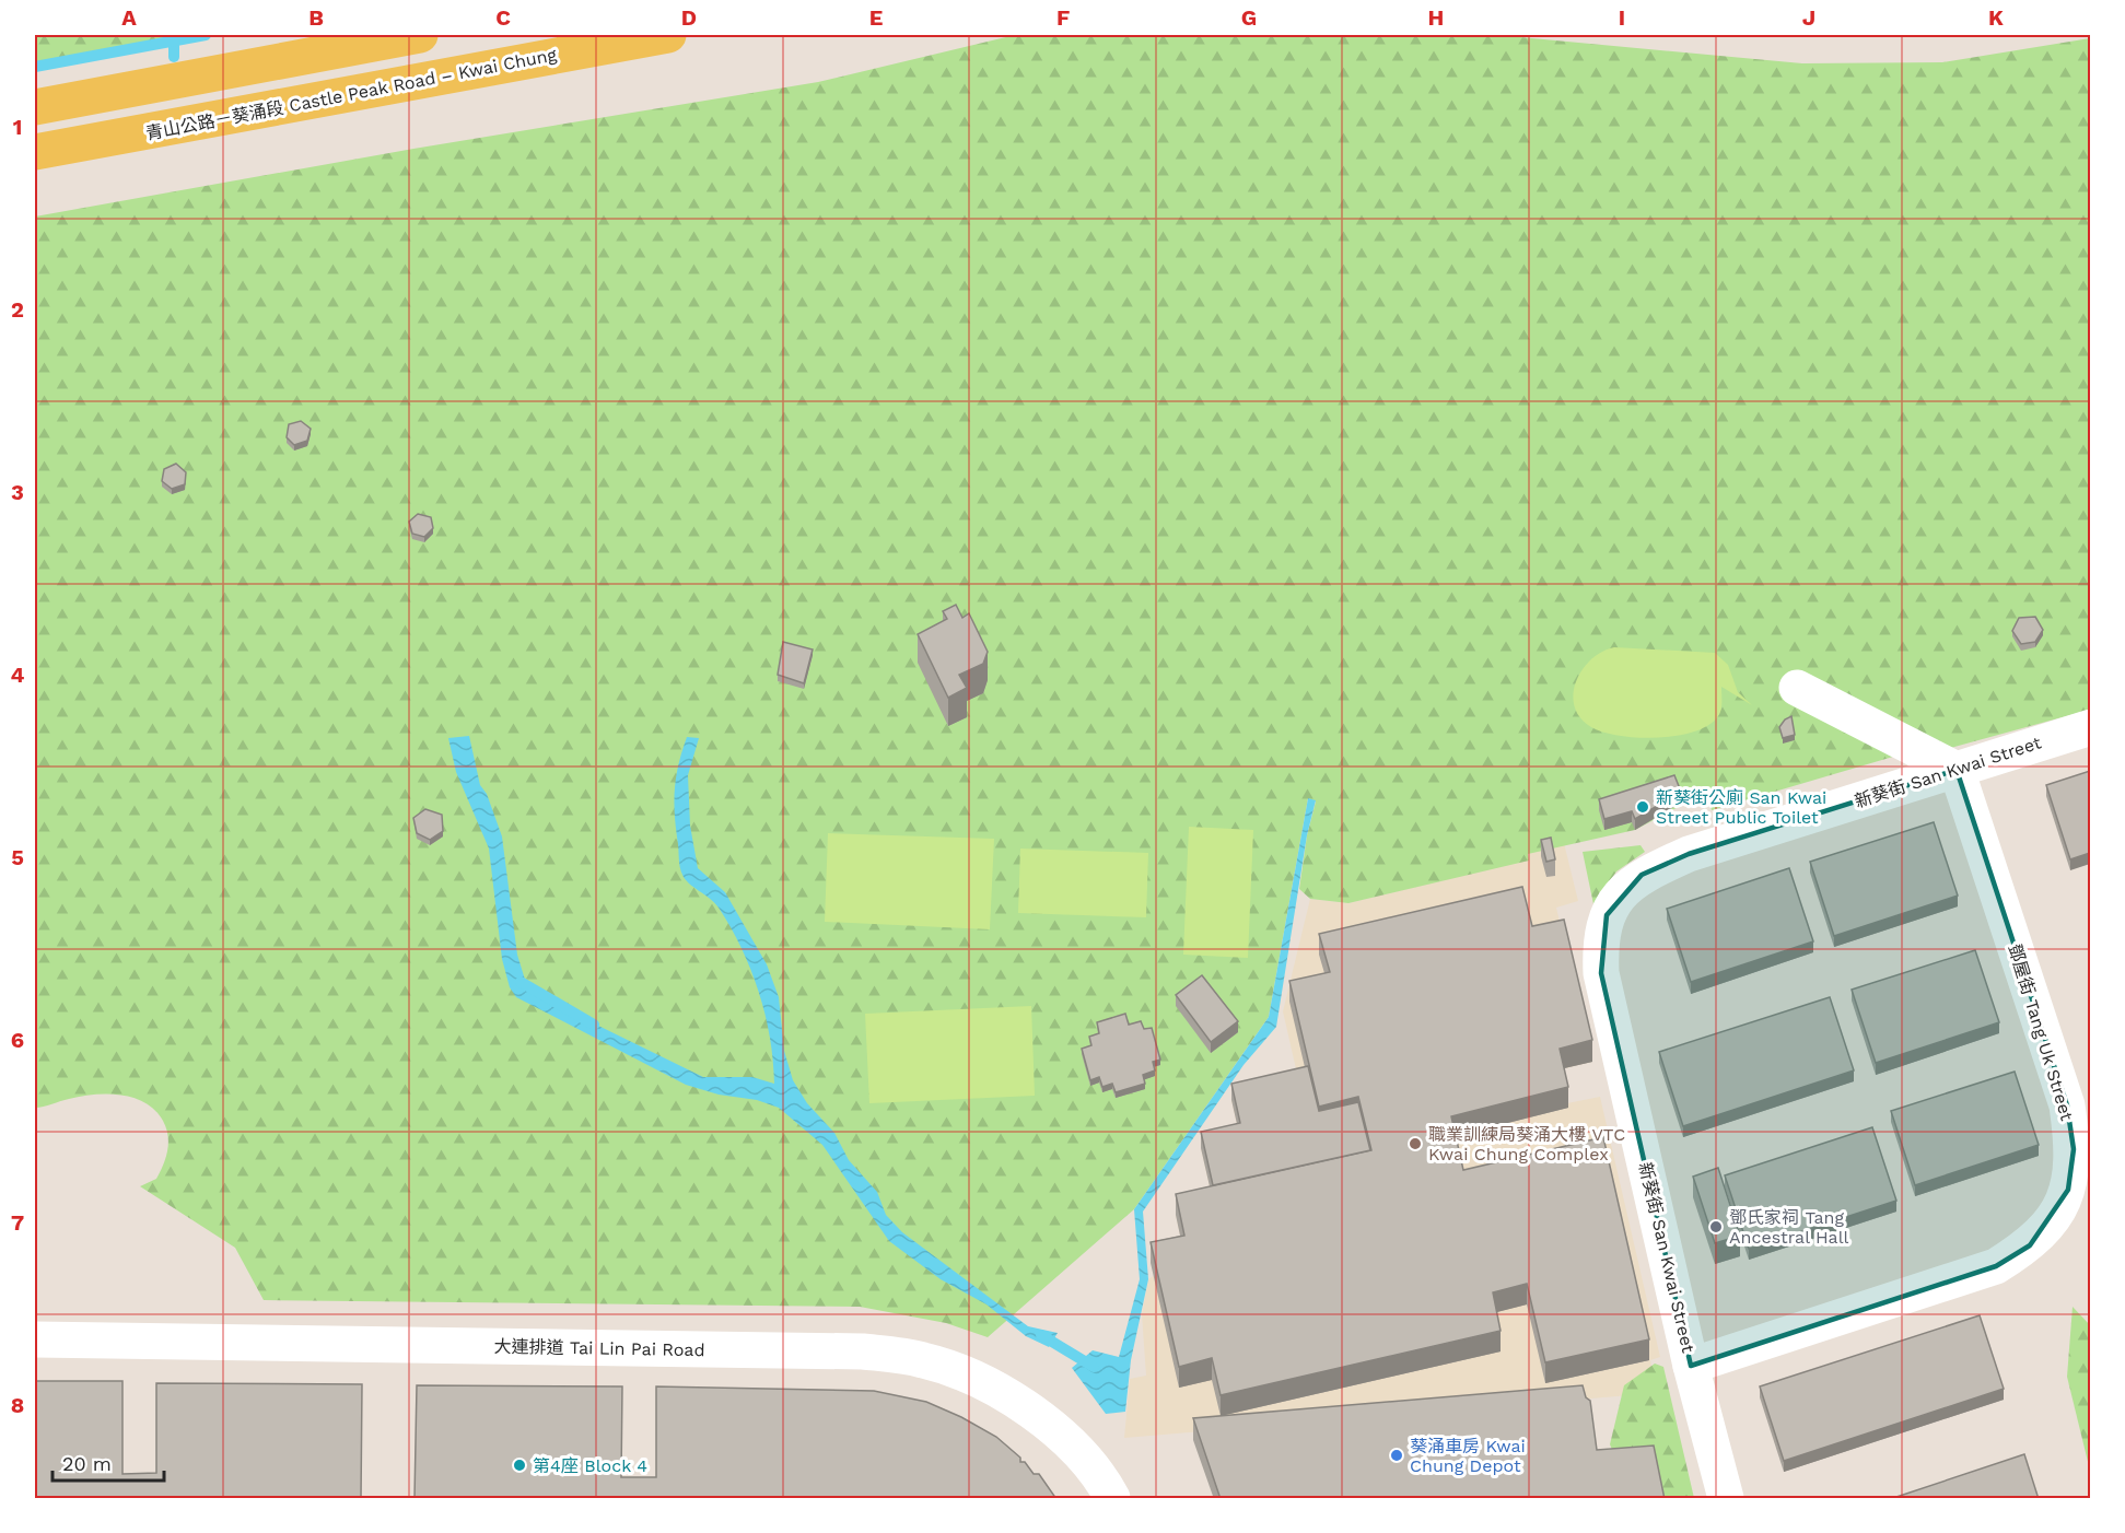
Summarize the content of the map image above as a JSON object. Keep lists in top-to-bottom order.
{
  "streets": {
    "main road": ["青山公路－葵涌段 Castle Peak Road – Kwai Chung"],
    "street": ["新葵街 San Kwai Street", "鄧屋街 Tang Uk Street", "大連排道 Tai Lin Pai Road"]
  },
  "crossings": [
    ["新葵街 San Kwai Street", "鄧屋街 Tang Uk Street"]
  ],
  "places": [
    "新葵街公廁 San Kwai Street Public Toilet",
    "職業訓練局葵涌大樓 VTC Kwai Chung Complex",
    "鄧氏家祠 Tang Ancestral Hall",
    "葵涌車房 Kwai Chung Depot",
    "第4座 Block 4"
  ],
  "scale_bar": "20 m",
  "grid": {
    "columns": [
      "A",
      "B",
      "C",
      "D",
      "E",
      "F",
      "G",
      "H",
      "I",
      "J",
      "K"
    ],
    "rows": [
      "1",
      "2",
      "3",
      "4",
      "5",
      "6",
      "7",
      "8"
    ]
  }
}
